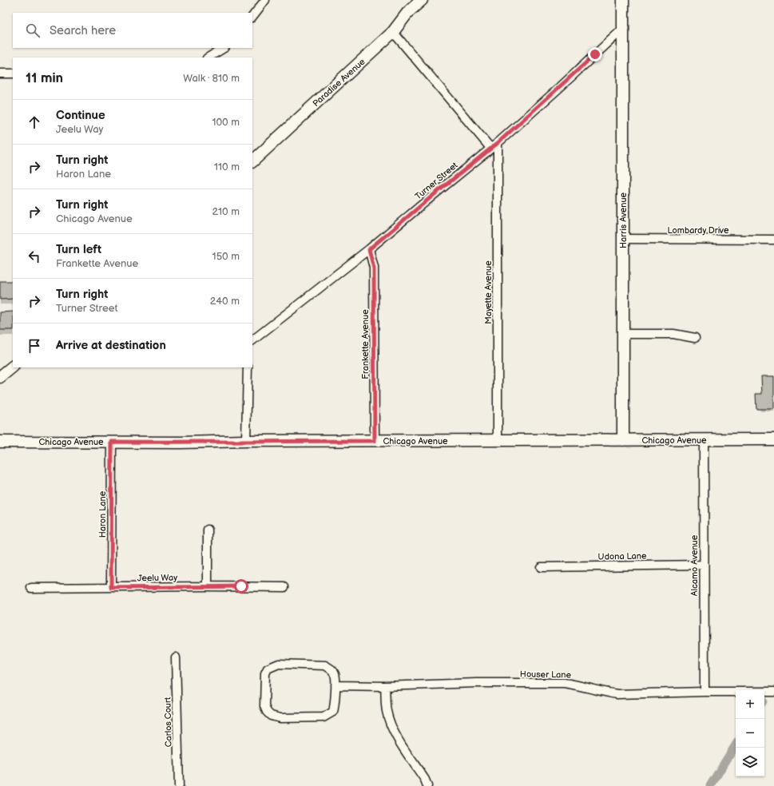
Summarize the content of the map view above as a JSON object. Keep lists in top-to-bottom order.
{
  "streets": {
    "street": [
      "Paradise Avenue",
      "Turner Street",
      "Harris Avenue",
      "Lombardy Drive",
      "Mayette Avenue",
      "Frankette Avenue",
      "Chicago Avenue",
      "Haron Lane",
      "Udona Lane",
      "Alcamo Avenue",
      "Jeelu Way",
      "Houser Lane",
      "Carlos Court"
    ]
  },
  "crossings": [
    ["Turner Street", "Harris Avenue"],
    ["Turner Street", "Mayette Avenue"],
    ["Turner Street", "Frankette Avenue"],
    ["Harris Avenue", "Lombardy Drive"],
    ["Harris Avenue", "Chicago Avenue"],
    ["Mayette Avenue", "Chicago Avenue"],
    ["Frankette Avenue", "Chicago Avenue"],
    ["Chicago Avenue", "Haron Lane"],
    ["Chicago Avenue", "Alcamo Avenue"],
    ["Haron Lane", "Jeelu Way"],
    ["Udona Lane", "Alcamo Avenue"],
    ["Alcamo Avenue", "Houser Lane"]
  ],
  "page": {
    "search": "Search here",
    "heading": ["11 min", "Walk · 810 m"],
    "list": [
      ["Continue", "Jeelu Way", "100 m"],
      ["Turn right", "Haron Lane", "110 m"],
      ["Turn right", "Chicago Avenue", "210 m"],
      ["Turn left", "Frankette Avenue", "150 m"],
      ["Turn right", "Turner Street", "240 m"],
      "Arrive at destination"
    ],
    "map_buttons": ["+", "−"]
  }
}
